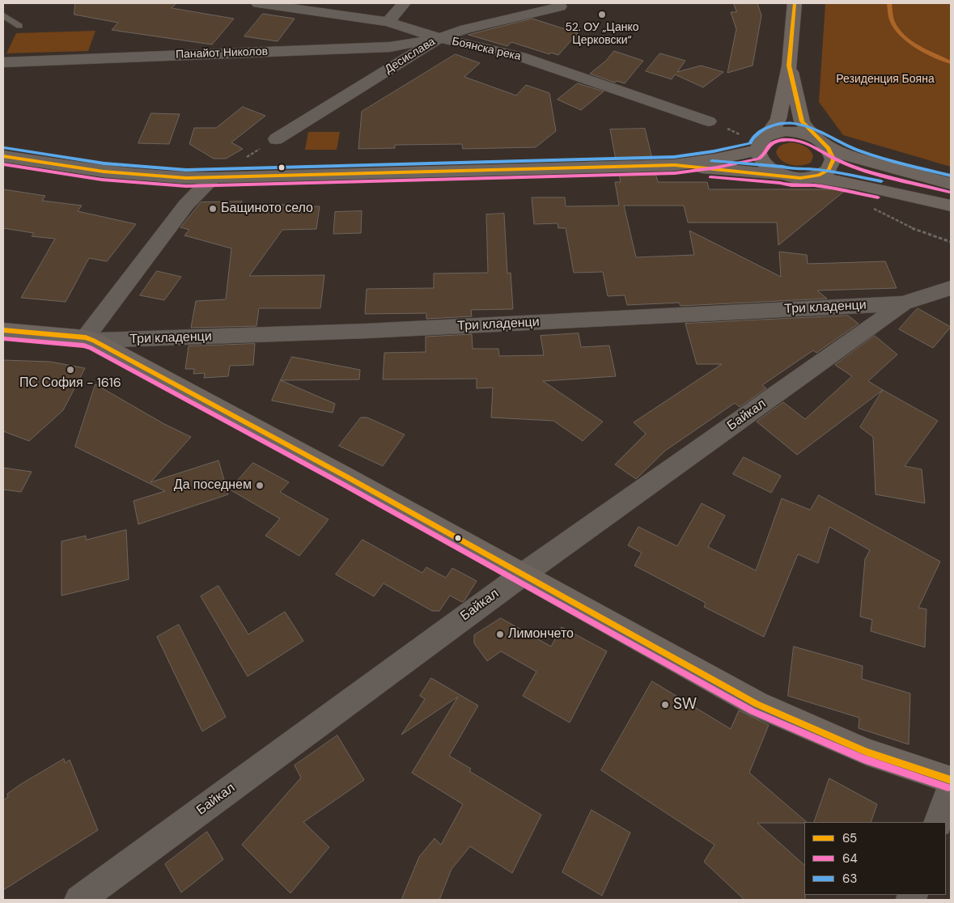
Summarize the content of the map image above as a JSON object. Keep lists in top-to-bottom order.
{
  "streets": {
    "street": [
      "Боянска река",
      "Панайот Николов",
      "Десислава",
      "Три кладенци",
      "Байкал"
    ]
  },
  "crossings": [
    ["Боянска река", "Панайот Николов"],
    ["Боянска река", "Десислава"],
    ["Панайот Николов", "Десислава"],
    ["Три кладенци", "Байкал"]
  ],
  "parks": ["Резиденция Бояна"],
  "places": [
    "52. ОУ „Цанко Церковски“",
    "Бащиното село",
    "ПС София - 1616",
    "Да поседнем",
    "Лимончето",
    "SW"
  ],
  "lines": ["transit line 65", "transit line 63", "transit line 64"],
  "legend": ["65", "64", "63"]
}
